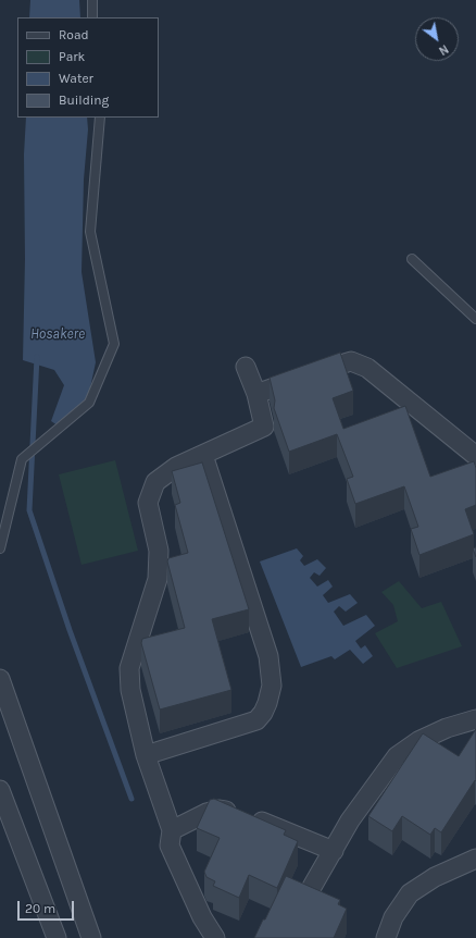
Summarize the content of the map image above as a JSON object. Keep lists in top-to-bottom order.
{
  "water": ["Hosakere"],
  "legend": [
    "Road",
    "Park",
    "Water",
    "Building"
  ],
  "scale_bar": "20 m",
  "north": "bottom right"
}
